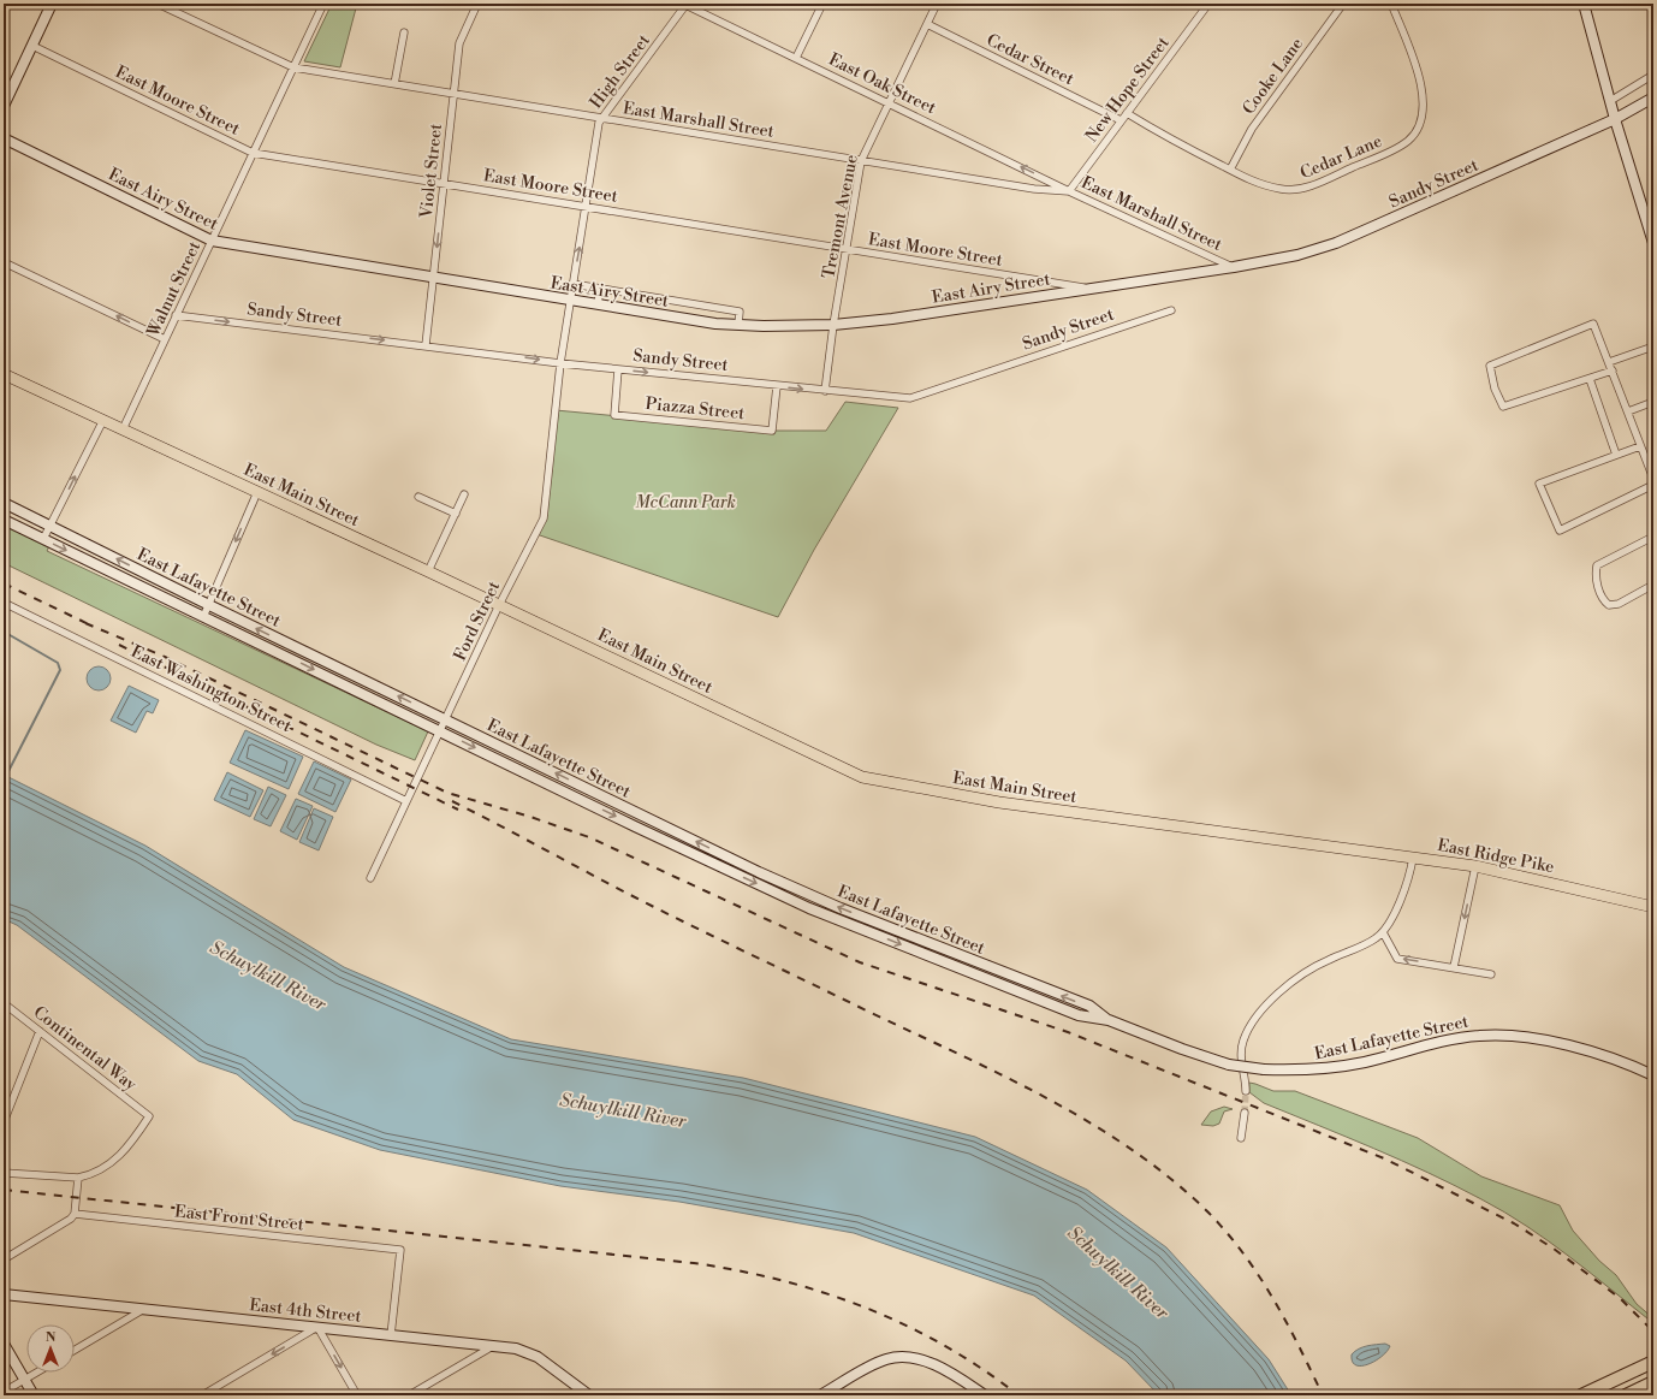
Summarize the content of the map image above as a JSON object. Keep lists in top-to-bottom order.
{
  "streets": {
    "main road": ["East Main Street", "East Ridge Pike"],
    "street": [
      "Cedar Street",
      "High Street",
      "Cooke Lane",
      "East Oak Street",
      "New Hope Street",
      "East Moore Street",
      "East Marshall Street",
      "Cedar Lane",
      "Violet Street",
      "Sandy Street",
      "East Airy Street",
      "Tremont Avenue",
      "Walnut Street",
      "Piazza Street",
      "East Lafayette Street",
      "Ford Street",
      "East Washington Street",
      "Continental Way",
      "East Front Street",
      "East 4th Street"
    ]
  },
  "crossings": [
    ["Cedar Street", "New Hope Street"],
    ["Cedar Street", "Tremont Avenue"],
    ["High Street", "East Oak Street"],
    ["High Street", "East Moore Street"],
    ["High Street", "East Marshall Street"],
    ["High Street", "Sandy Street"],
    ["High Street", "East Airy Street"],
    ["High Street", "Ford Street"],
    ["Cooke Lane", "Cedar Lane"],
    ["East Oak Street", "New Hope Street"],
    ["East Oak Street", "East Marshall Street"],
    ["East Oak Street", "Tremont Avenue"],
    ["New Hope Street", "East Marshall Street"],
    ["New Hope Street", "Cedar Lane"],
    ["East Moore Street", "Violet Street"],
    ["East Moore Street", "East Airy Street"],
    ["East Moore Street", "Tremont Avenue"],
    ["East Moore Street", "Walnut Street"],
    ["East Marshall Street", "Violet Street"],
    ["East Marshall Street", "Sandy Street"],
    ["East Marshall Street", "East Airy Street"],
    ["East Marshall Street", "Tremont Avenue"],
    ["East Marshall Street", "Walnut Street"],
    ["Violet Street", "Sandy Street"],
    ["Violet Street", "East Airy Street"],
    ["Sandy Street", "East Airy Street"],
    ["Sandy Street", "Tremont Avenue"],
    ["Sandy Street", "Walnut Street"],
    ["Sandy Street", "Piazza Street"],
    ["Sandy Street", "Ford Street"],
    ["East Airy Street", "Tremont Avenue"],
    ["East Airy Street", "Walnut Street"],
    ["Walnut Street", "East Main Street"],
    ["East Main Street", "Ford Street"],
    ["East Main Street", "East Ridge Pike"],
    ["East Lafayette Street", "Ford Street"],
    ["Ford Street", "East Washington Street"],
    ["East Front Street", "East 4th Street"]
  ],
  "one_way": ["East Oak Street", "Sandy Street"],
  "water": ["Schuylkill River"],
  "parks": ["McCann Park"],
  "north": "top"
}
